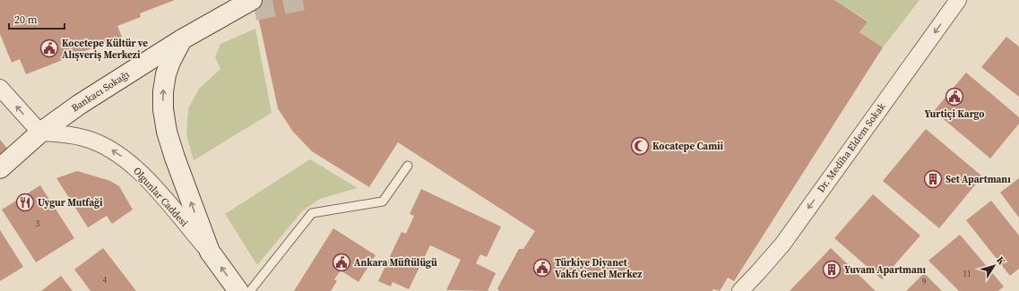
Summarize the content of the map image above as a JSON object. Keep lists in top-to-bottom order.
{
  "streets": {
    "main road": ["Bankacı Sokağı", "Olgunlar Caddesi"],
    "street": ["Dr. Mediha Eldem Sokak"]
  },
  "crossings": [
    ["Bankacı Sokağı", "Olgunlar Caddesi"]
  ],
  "one_way": ["Dr. Mediha Eldem Sokak", "Olgunlar Caddesi"],
  "places": {
    "public building": [
      "Kocetepe Kültür ve Alışveriş Merkezi",
      "Yurtiçi Kargo",
      "Ankara Müftülügü",
      "Türkiye Diyanet Vakfı Genel Merkez"
    ],
    "mosque": ["Kocatepe Camii"],
    "building": ["Set Apartmanı", "Yuvam Apartmanı"],
    "restaurant": ["Uygur Mutfaği"]
  },
  "house_numbers": [
    "3",
    "11",
    "4",
    "9"
  ],
  "scale_bar": "20 m",
  "north": "top right"
}
